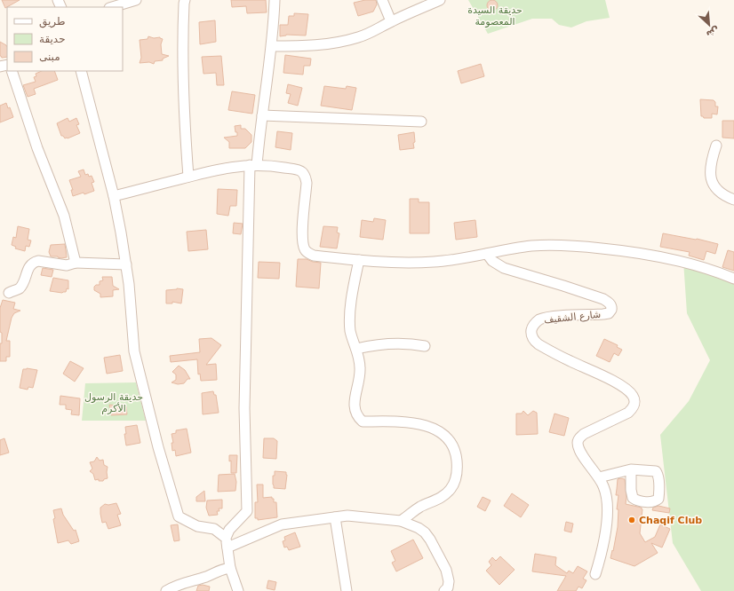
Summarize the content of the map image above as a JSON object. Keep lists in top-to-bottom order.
{
  "streets": {
    "street": ["شارع الشقيف"]
  },
  "parks": ["حديقة السيدة المعصومة", "حديقة الرسول الأكرم"],
  "places": ["Chaqif Club"],
  "legend": ["طريق", "حديقة", "مبنى"],
  "north": "bottom right"
}
